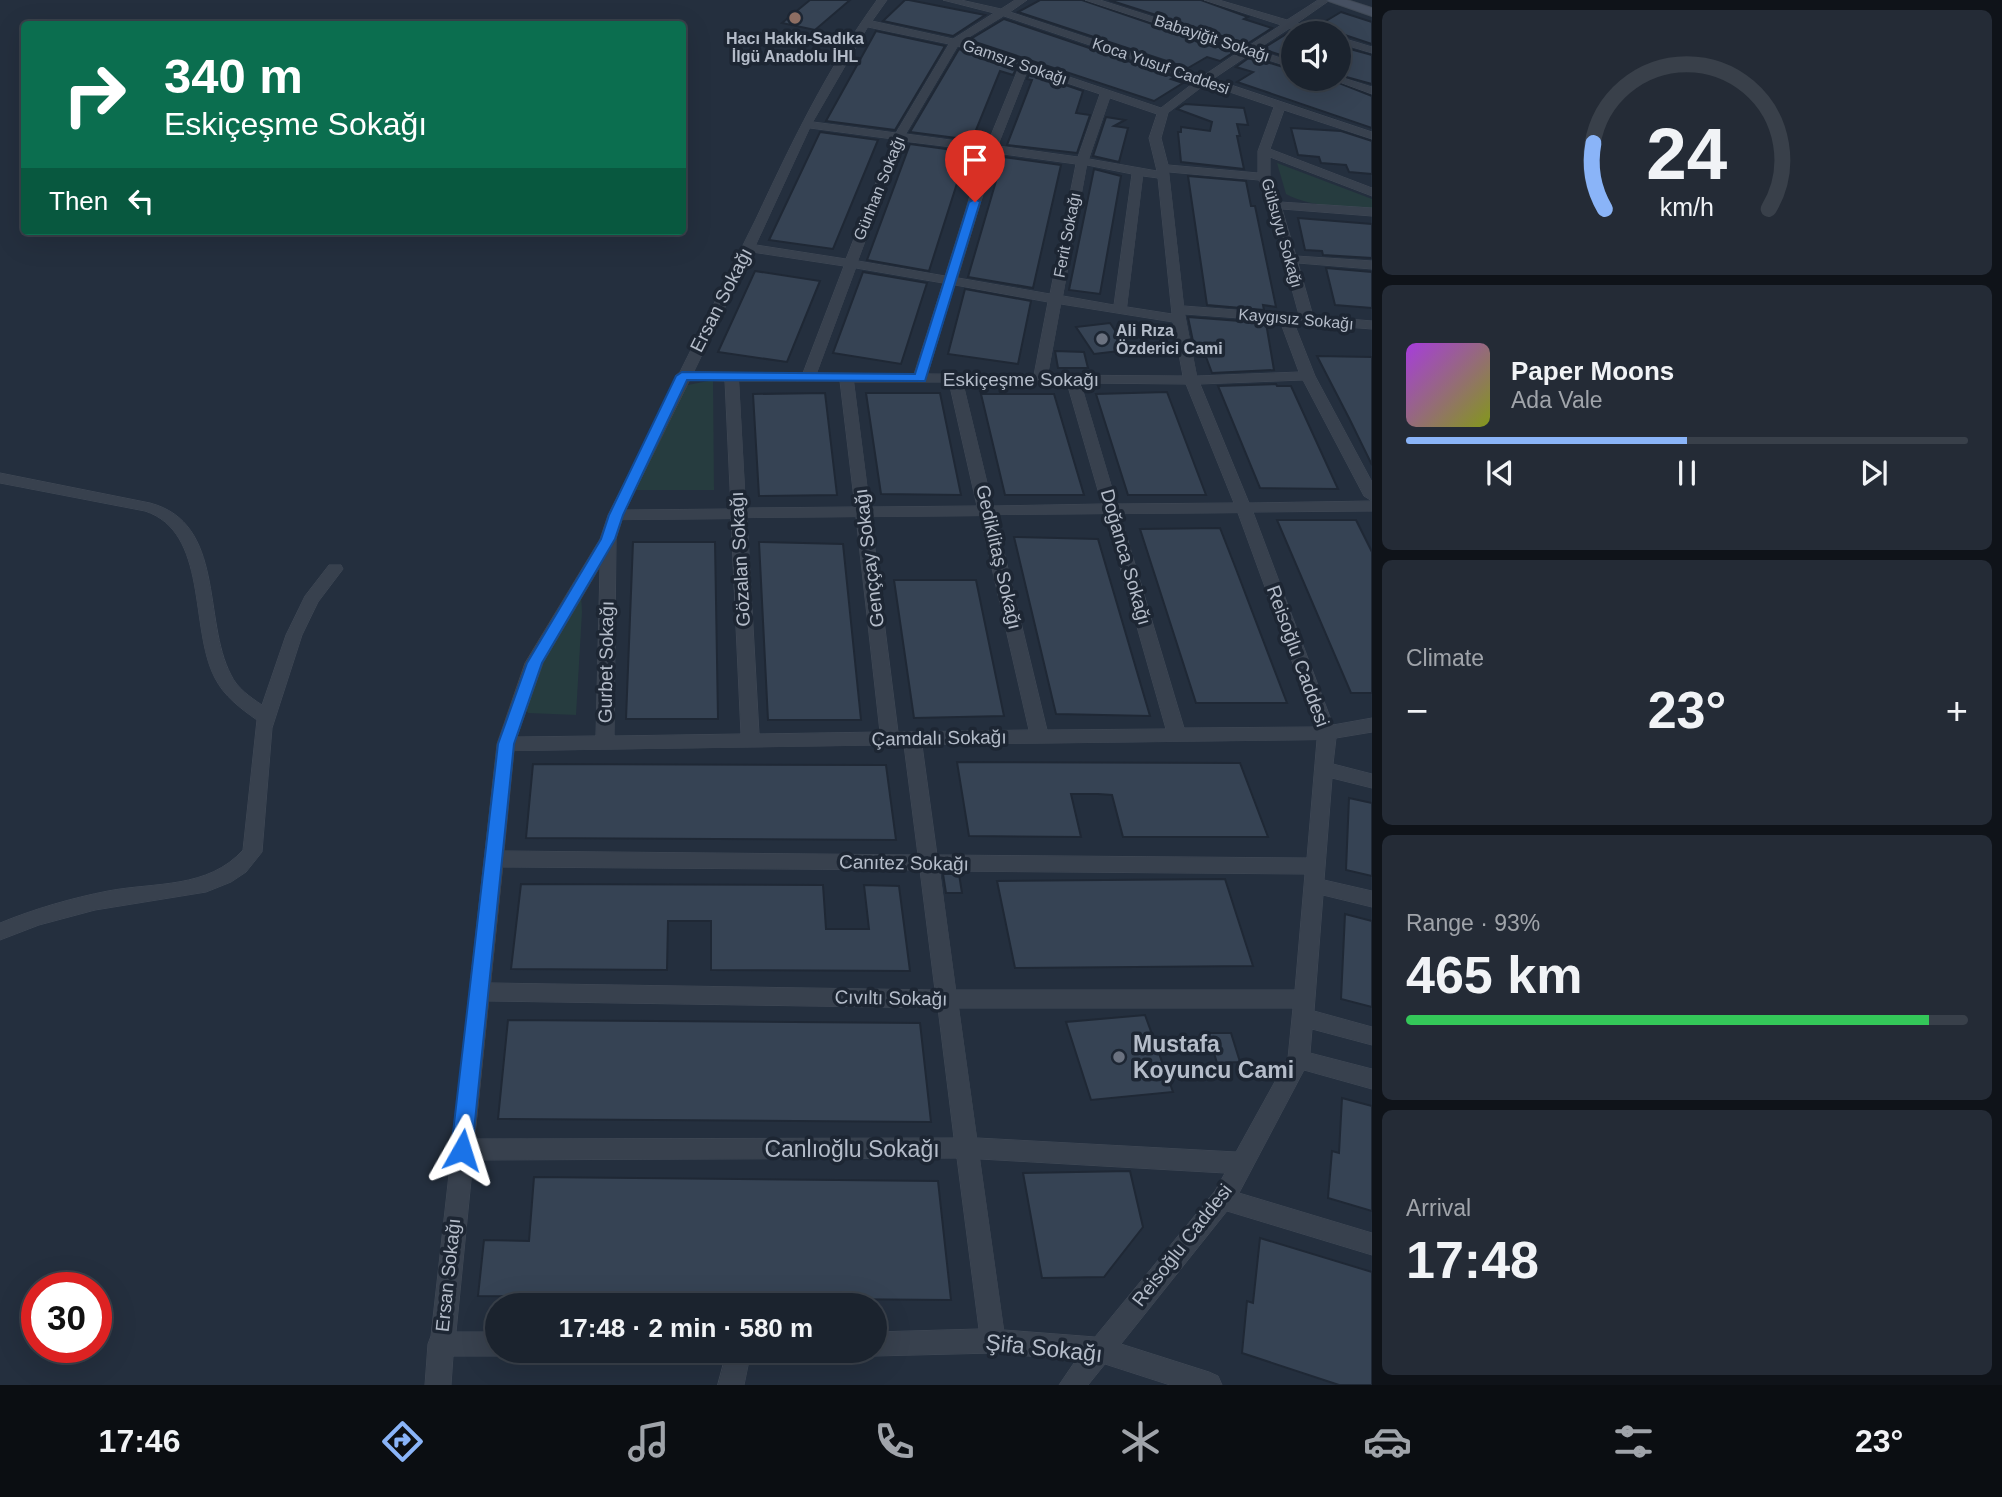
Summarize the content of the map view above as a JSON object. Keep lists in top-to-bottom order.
{
  "streets": {
    "street": [
      "Babayiğit Sokağı",
      "Gamsız Sokağı",
      "Koca Yusuf Caddesi",
      "Günhan Sokağı",
      "Gülsuyu Sokağı",
      "Ferit Sokağı",
      "Ersan Sokağı",
      "Kaygısız Sokağı",
      "Eskiçeşme Sokağı",
      "Gediklitaş Sokağı",
      "Doğanca Sokağı",
      "Genççay Sokağı",
      "Gözalan Sokağı",
      "Reisoğlu Caddesi",
      "Gurbet Sokağı",
      "Çamdalı Sokağı",
      "Canıtez Sokağı",
      "Cıvıltı Sokağı",
      "Canlıoğlu Sokağı",
      "Şifa Sokağı"
    ]
  },
  "crossings": [
    ["Gamsız Sokağı", "Günhan Sokağı"],
    ["Gamsız Sokağı", "Ferit Sokağı"],
    ["Gamsız Sokağı", "Ersan Sokağı"],
    ["Gamsız Sokağı", "Reisoğlu Caddesi"],
    ["Koca Yusuf Caddesi", "Günhan Sokağı"],
    ["Koca Yusuf Caddesi", "Gülsuyu Sokağı"],
    ["Günhan Sokağı", "Kaygısız Sokağı"],
    ["Günhan Sokağı", "Eskiçeşme Sokağı"],
    ["Gülsuyu Sokağı", "Kaygısız Sokağı"],
    ["Ferit Sokağı", "Kaygısız Sokağı"],
    ["Ferit Sokağı", "Eskiçeşme Sokağı"],
    ["Ersan Sokağı", "Kaygısız Sokağı"],
    ["Ersan Sokağı", "Eskiçeşme Sokağı"],
    ["Ersan Sokağı", "Gurbet Sokağı"],
    ["Ersan Sokağı", "Çamdalı Sokağı"],
    ["Ersan Sokağı", "Canıtez Sokağı"],
    ["Ersan Sokağı", "Cıvıltı Sokağı"],
    ["Ersan Sokağı", "Canlıoğlu Sokağı"],
    ["Kaygısız Sokağı", "Reisoğlu Caddesi"],
    ["Eskiçeşme Sokağı", "Gediklitaş Sokağı"],
    ["Eskiçeşme Sokağı", "Doğanca Sokağı"],
    ["Eskiçeşme Sokağı", "Genççay Sokağı"],
    ["Eskiçeşme Sokağı", "Gözalan Sokağı"],
    ["Eskiçeşme Sokağı", "Reisoğlu Caddesi"],
    ["Gediklitaş Sokağı", "Çamdalı Sokağı"],
    ["Doğanca Sokağı", "Çamdalı Sokağı"],
    ["Genççay Sokağı", "Çamdalı Sokağı"],
    ["Gözalan Sokağı", "Çamdalı Sokağı"],
    ["Reisoğlu Caddesi", "Çamdalı Sokağı"],
    ["Reisoğlu Caddesi", "Canıtez Sokağı"],
    ["Reisoğlu Caddesi", "Cıvıltı Sokağı"],
    ["Reisoğlu Caddesi", "Canlıoğlu Sokağı"],
    ["Reisoğlu Caddesi", "Şifa Sokağı"],
    ["Gurbet Sokağı", "Çamdalı Sokağı"]
  ],
  "places": ["Hacı Hakkı-Sadıka İlgü Anadolu İHL", "Ali Rıza Özderici Cami", "Mustafa Koyuncu Cami"],
  "page": {
    "turn": ["340 m", "Eskiçeşme Sokağı"],
    "then": "Then",
    "song": ["Paper Moons", "Ada Vale"],
    "tile": [
      "Climate",
      ["Range · 93%", "465 km"],
      ["Arrival", "17:48"]
    ],
    "heat": ["−", "23°", "+"],
    "limit": "30",
    "trip": "17:48 · 2 min · 580 m",
    "tabs": ["17:46", "23°"],
    "gauge": ["24", "km/h"]
  }
}
